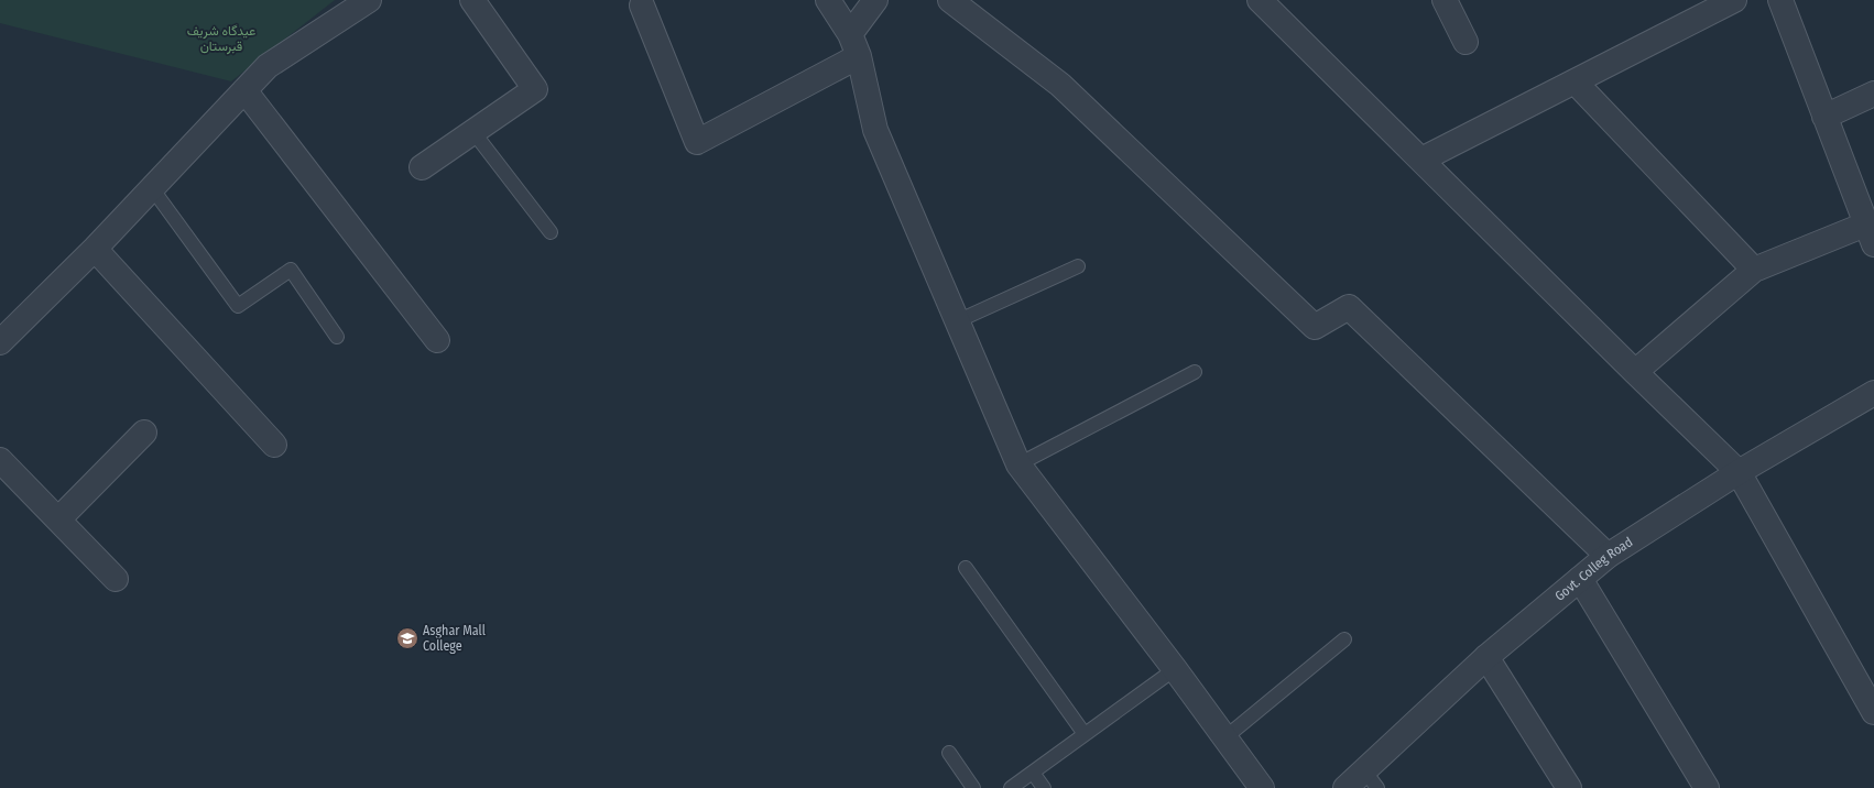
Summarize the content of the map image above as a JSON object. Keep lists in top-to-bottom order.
{
  "streets": {
    "street": ["Govt. Colleg Road"]
  },
  "parks": ["عیدگاہ شریف قبرستان"],
  "places": {
    "school or university": ["Asghar Mall College"]
  }
}
